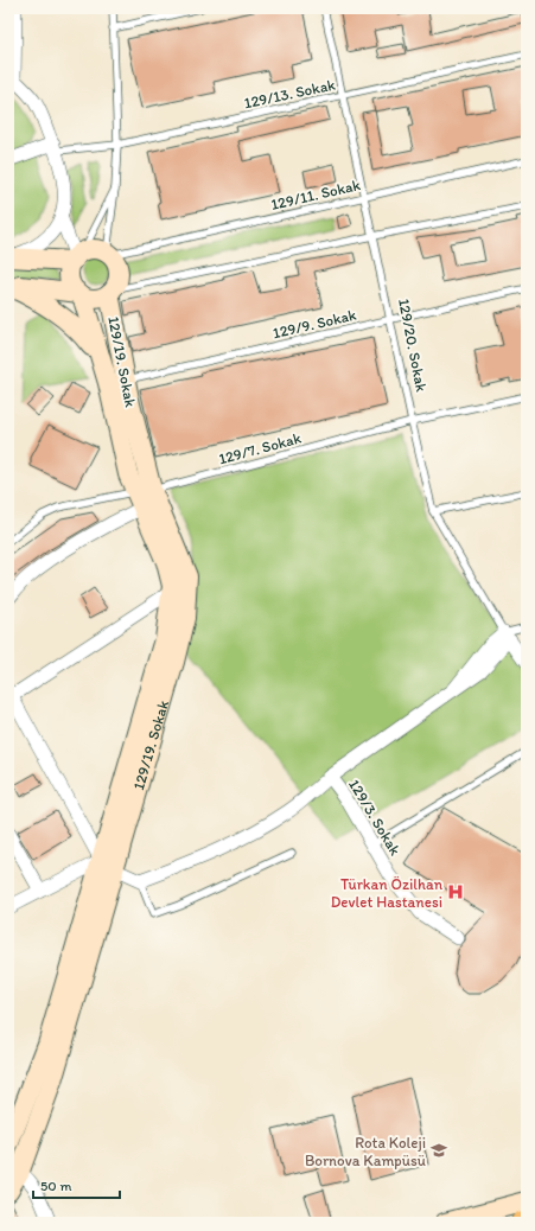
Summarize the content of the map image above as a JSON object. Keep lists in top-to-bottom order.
{
  "streets": {
    "main road": ["129/19. Sokak"],
    "street": ["129/20. Sokak", "129/3. Sokak"],
    "lane": [
      "129/13. Sokak",
      "129/11. Sokak",
      "129/9. Sokak",
      "129/7. Sokak"
    ]
  },
  "crossings": [
    ["129/13. Sokak", "129/20. Sokak"],
    ["129/11. Sokak", "129/20. Sokak"],
    ["129/11. Sokak", "129/19. Sokak"],
    ["129/9. Sokak", "129/20. Sokak"],
    ["129/9. Sokak", "129/19. Sokak"],
    ["129/20. Sokak", "129/7. Sokak"],
    ["129/20. Sokak", "129/3. Sokak"],
    ["129/19. Sokak", "129/7. Sokak"]
  ],
  "places": {
    "hospital": ["Türkan Özilhan Devlet Hastanesi"],
    "school or university": ["Rota Koleji Bornova Kampüsü"]
  },
  "scale_bar": "50 m"
}
